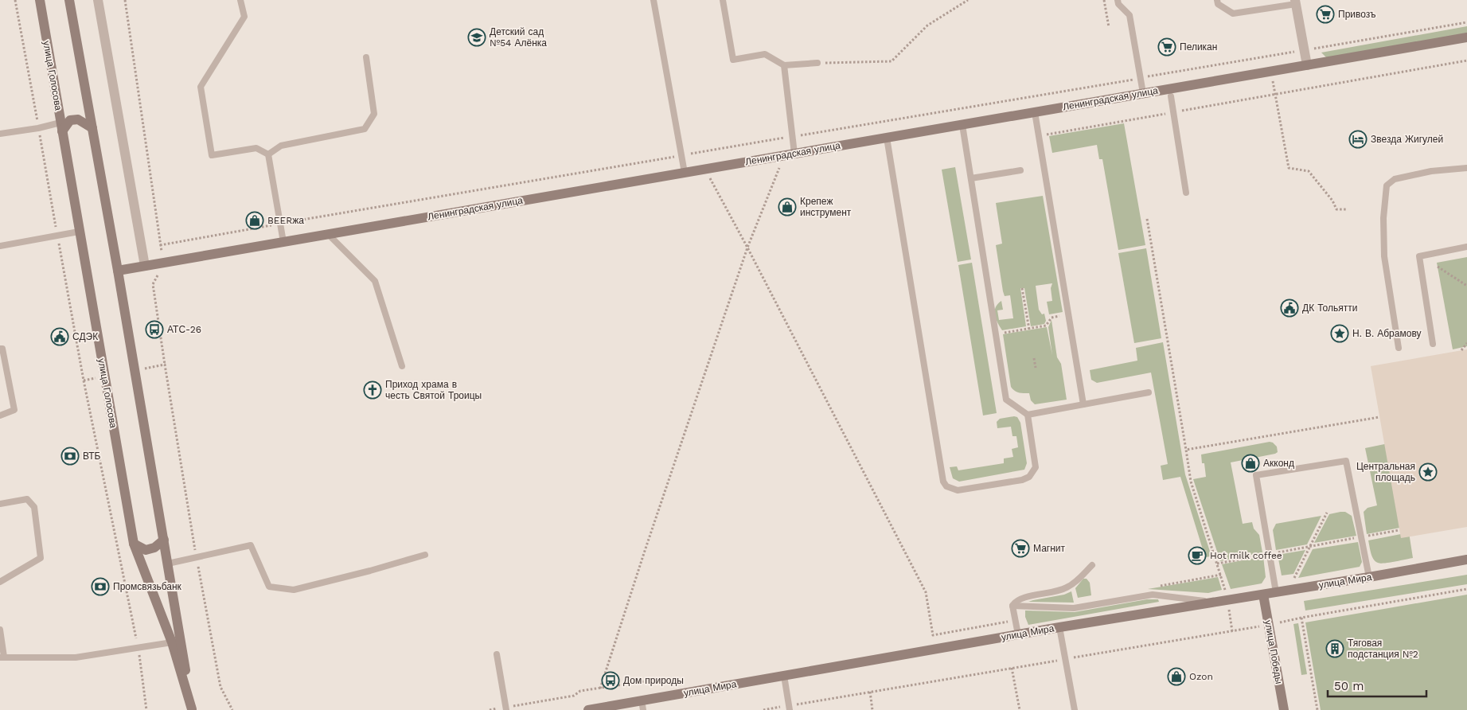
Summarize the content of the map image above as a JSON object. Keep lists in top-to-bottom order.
{
  "streets": {
    "main road": [
      "улица Голосова",
      "Ленинградская улица",
      "улица Мира",
      "улица Победы"
    ]
  },
  "crossings": [
    ["улица Голосова", "Ленинградская улица"],
    ["улица Мира", "улица Победы"]
  ],
  "places": {
    "supermarket": ["Привозъ", "Пеликан", "Магнит"],
    "school or university": ["Детский сад №54 Алёнка"],
    "hotel": ["Звезда Жигулей"],
    "shop": [
      "Крепеж инструмент",
      "BEERжа",
      "Акконд",
      "Ozon"
    ],
    "public building": ["ДК Тольятти", "СДЭК"],
    "bus stop": ["АТС-26", "Дом природы"],
    "place": ["Н. В. Абрамову", "Центральная площадь"],
    "church": ["Приход храма в честь Святой Троицы"],
    "bank": ["ВТБ", "Промсвязьбанк"],
    "cafe": ["Hot milk coffee"],
    "building": ["Тяговая подстанция №2"]
  },
  "scale_bar": "50 m"
}
